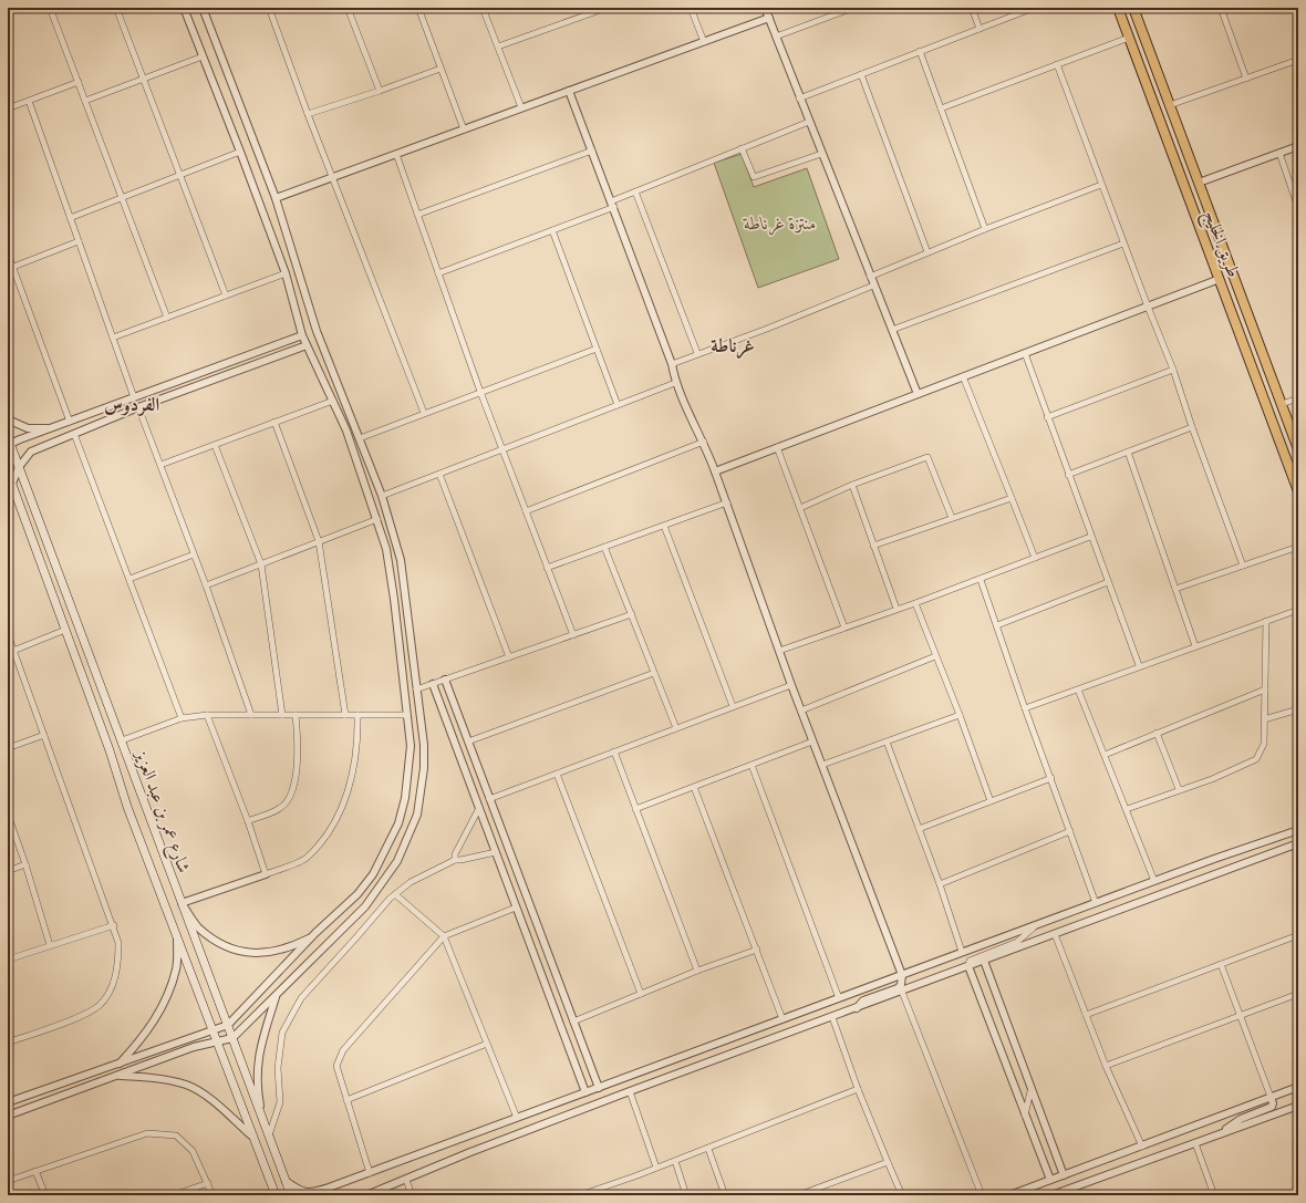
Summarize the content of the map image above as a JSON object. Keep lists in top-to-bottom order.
{
  "streets": {
    "main road": ["طريق الخليج", "شارع عمر بن عبد العزيز"]
  },
  "districts": ["غرناطة", "الفردوس"],
  "parks": ["منتزة غرناطة"]
}
